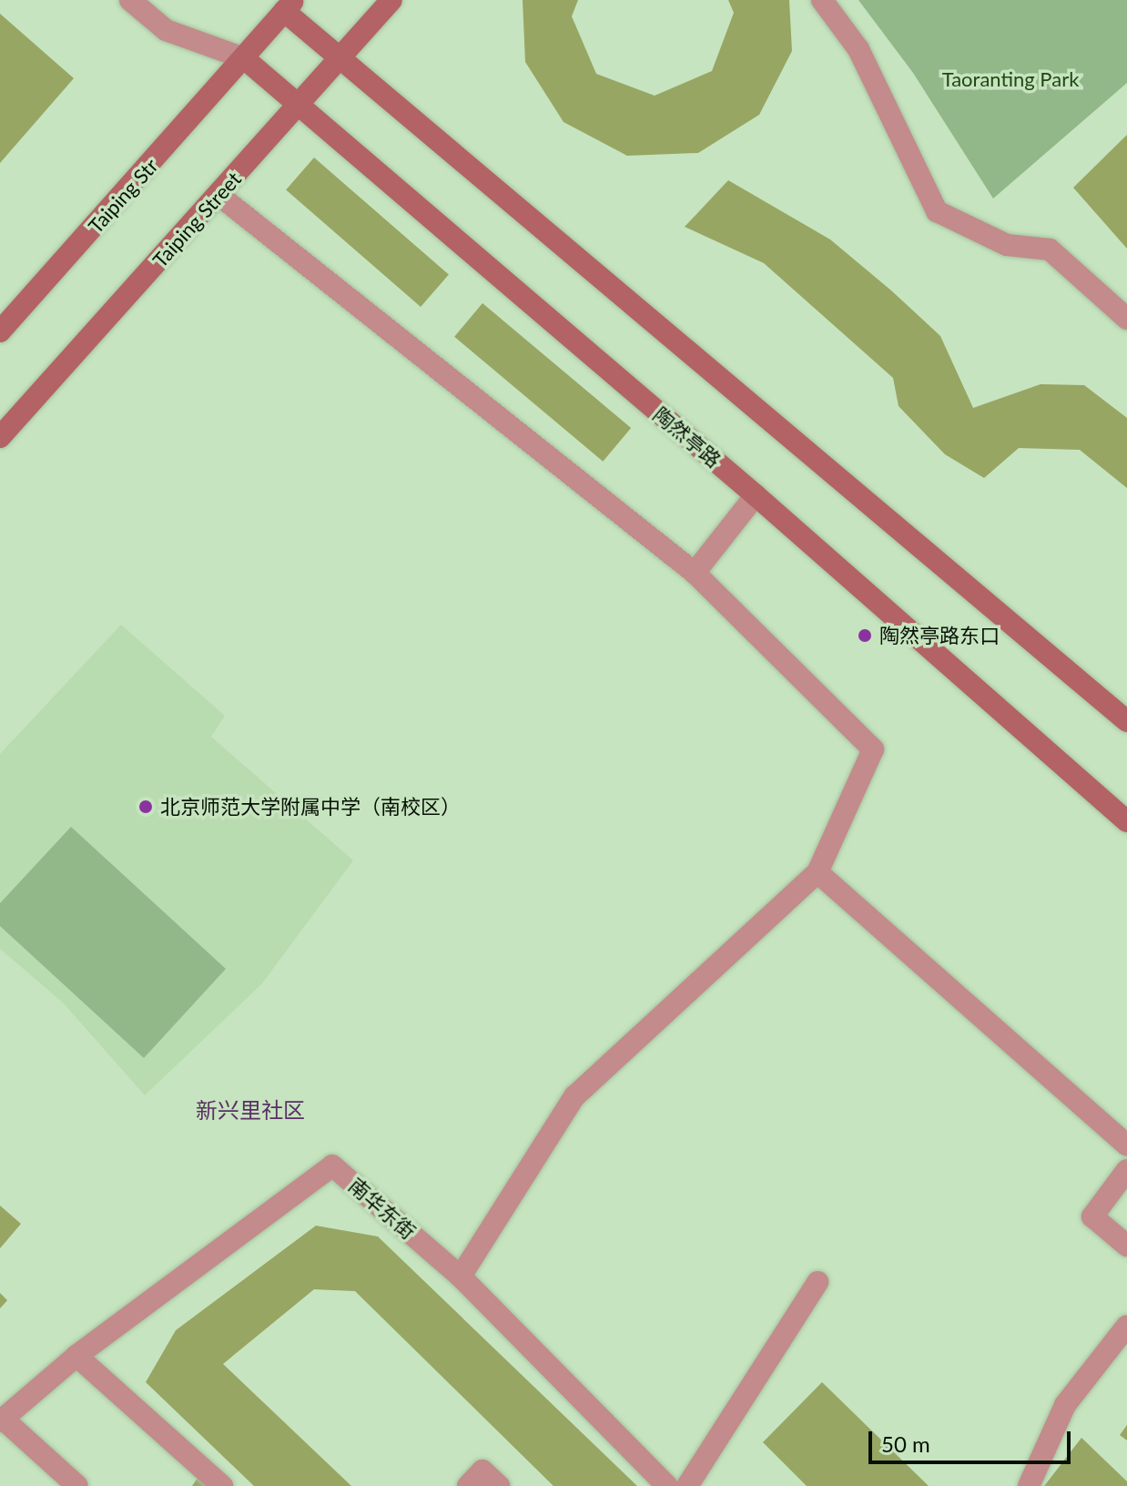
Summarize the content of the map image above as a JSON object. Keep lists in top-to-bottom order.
{
  "streets": {
    "main road": ["Taiping Str", "Taiping Street", "陶然亭路"],
    "street": ["南华东街"]
  },
  "crossings": [
    ["Taiping Str", "陶然亭路"],
    ["Taiping Street", "陶然亭路"]
  ],
  "districts": ["新兴里社区"],
  "parks": ["Taoranting Park"],
  "places": ["陶然亭路东口", "北京师范大学附属中学（南校区）"],
  "scale_bar": "50 m"
}
